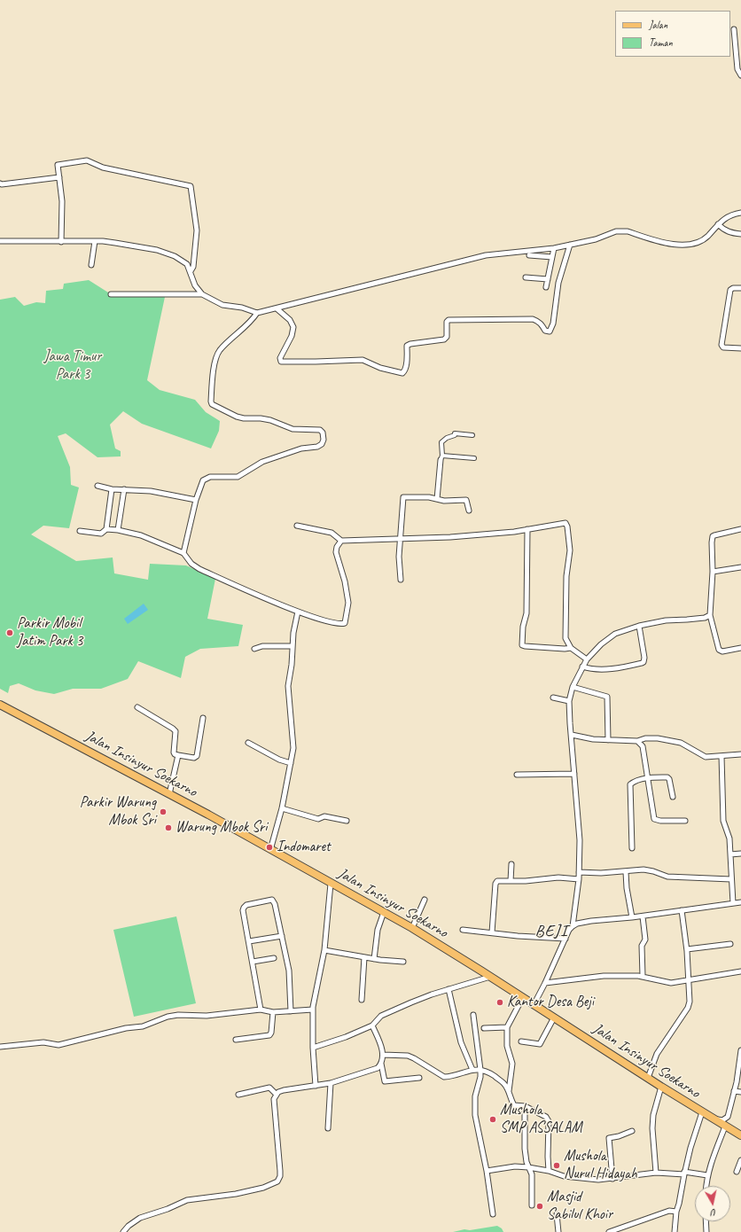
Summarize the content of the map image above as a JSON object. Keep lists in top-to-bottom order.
{
  "streets": {
    "main road": ["Jalan Insinyur Soekarno"]
  },
  "districts": ["BEJI"],
  "parks": ["Jawa Timur Park 3"],
  "places": [
    "Parkir Mobil Jatim Park 3",
    "Parkir Warung Mbok Sri",
    "Warung Mbok Sri",
    "Indomaret",
    "Kantor Desa Beji",
    "Mushola SMP ASSALAM",
    "Mushola Nurul Hidayah",
    "Masjid Sabilul Khoir"
  ],
  "legend": ["Jalan", "Taman"],
  "north": "bottom"
}
